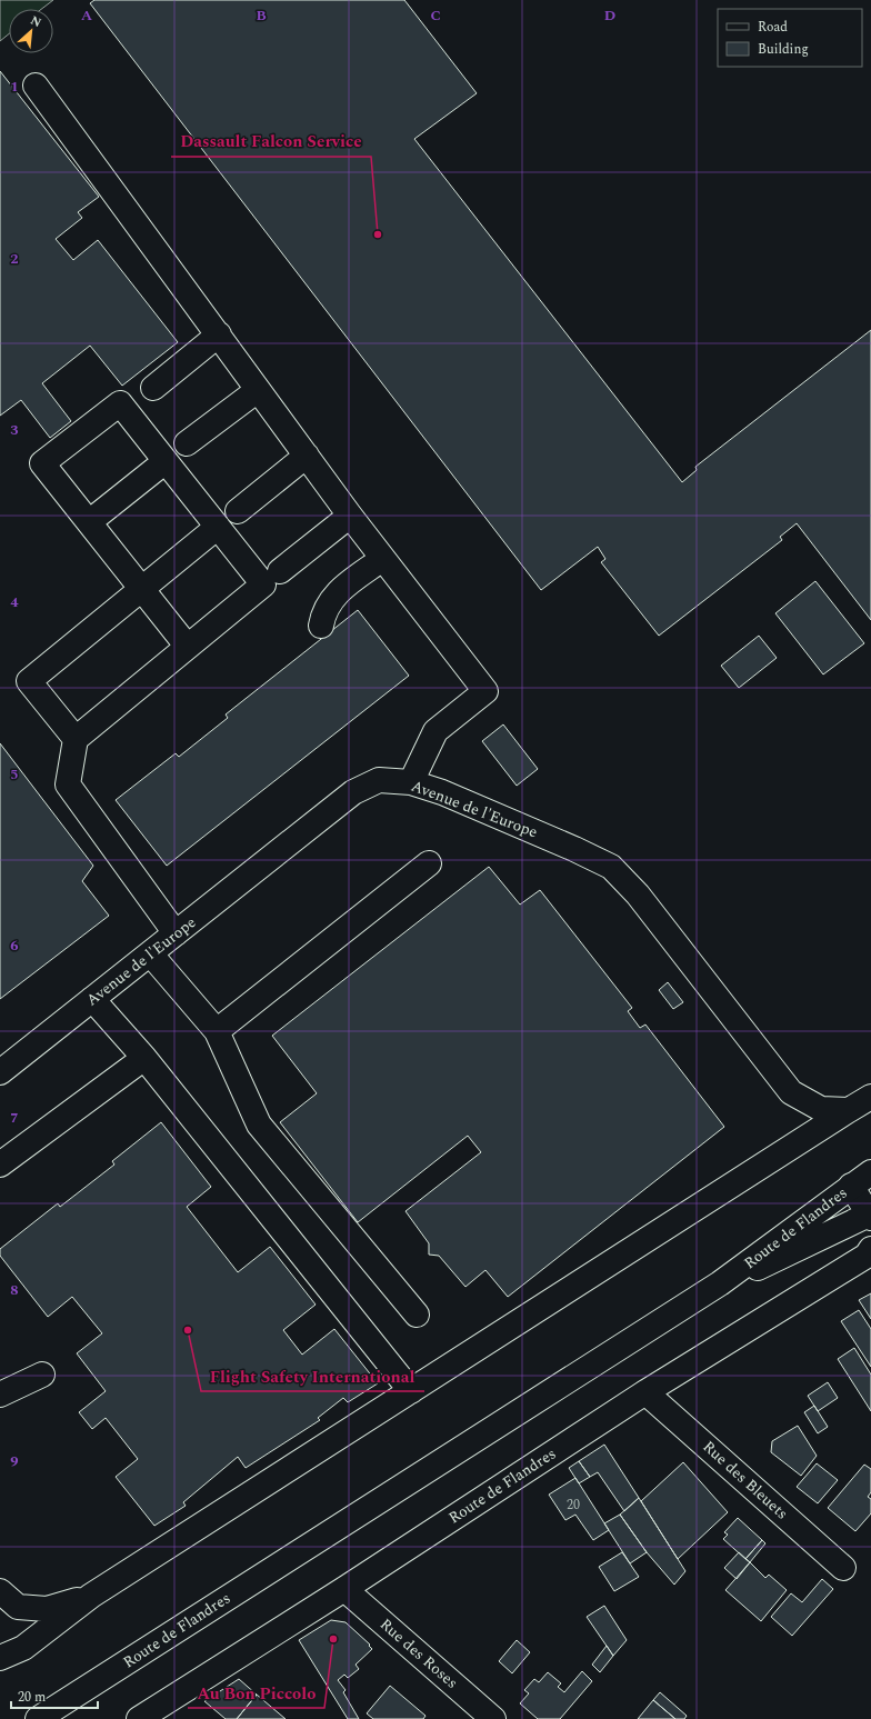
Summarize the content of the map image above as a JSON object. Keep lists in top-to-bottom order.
{
  "streets": {
    "street": [
      "Avenue de l'Europe",
      "Route de Flandres",
      "Rue des Bleuets",
      "Rue des Roses"
    ]
  },
  "crossings": [
    ["Route de Flandres", "Rue des Bleuets"],
    ["Route de Flandres", "Rue des Roses"]
  ],
  "places": ["Dassault Falcon Service", "Flight Safety International", "Au Bon Piccolo"],
  "house_numbers": ["20"],
  "legend": ["Road", "Building"],
  "scale_bar": "20 m",
  "north": "top right",
  "grid": {
    "columns": [
      "A",
      "B",
      "C",
      "D"
    ],
    "rows": [
      "1",
      "2",
      "3",
      "4",
      "5",
      "6",
      "7",
      "8",
      "9"
    ]
  }
}
